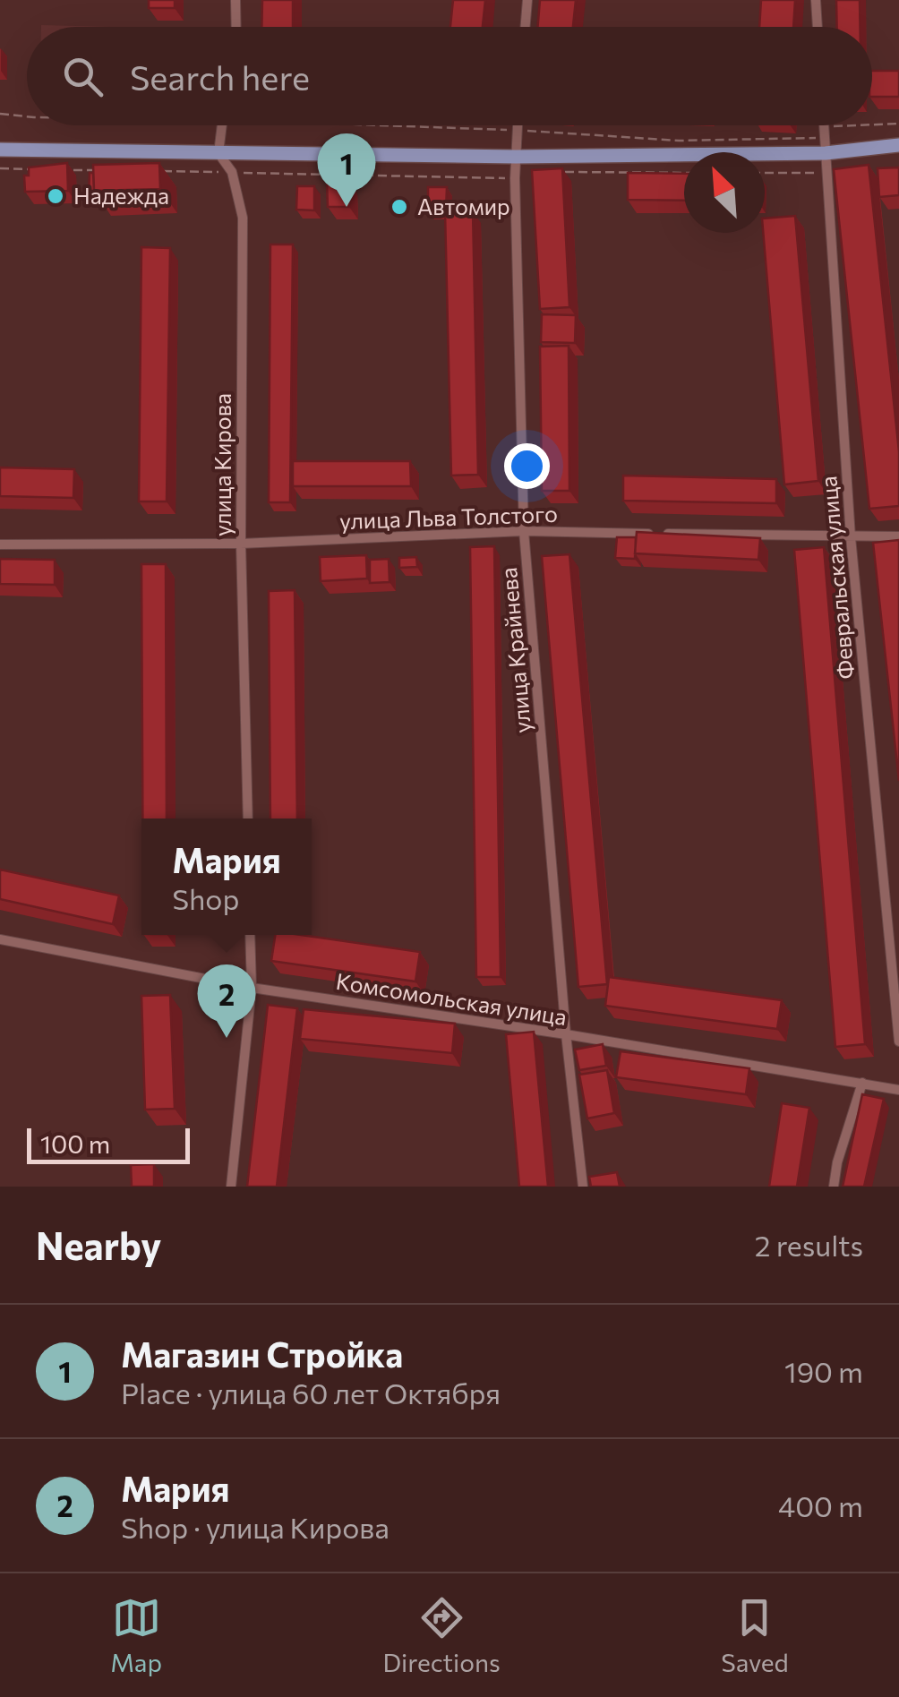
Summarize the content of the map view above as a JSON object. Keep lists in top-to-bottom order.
{
  "streets": {
    "street": [
      "улица Кирова",
      "улица Льва Толстого",
      "Февральская улица",
      "улица Крайнева",
      "Комсомольская улица"
    ]
  },
  "crossings": [
    ["улица Кирова", "улица Льва Толстого"],
    ["улица Льва Толстого", "Февральская улица"],
    ["улица Льва Толстого", "улица Крайнева"],
    ["улица Крайнева", "Комсомольская улица"]
  ],
  "places": ["Надежда", "Автомир"],
  "scale_bar": "100 m",
  "north": "top left",
  "page": {
    "search": "Search here",
    "pins": ["1", "2"],
    "popup": ["Мария", "Shop"],
    "scale": "100 m",
    "heading": ["Nearby", "2 results"],
    "list": [
      {
        "mark": "1",
        "name": "Магазин Стройка",
        "note": "Place · улица 60 лет Октября",
        "value": "190 m"
      },
      {
        "mark": "2",
        "name": "Мария",
        "note": "Shop · улица Кирова",
        "value": "400 m"
      }
    ],
    "nav": ["Map", "Directions", "Saved"]
  }
}
